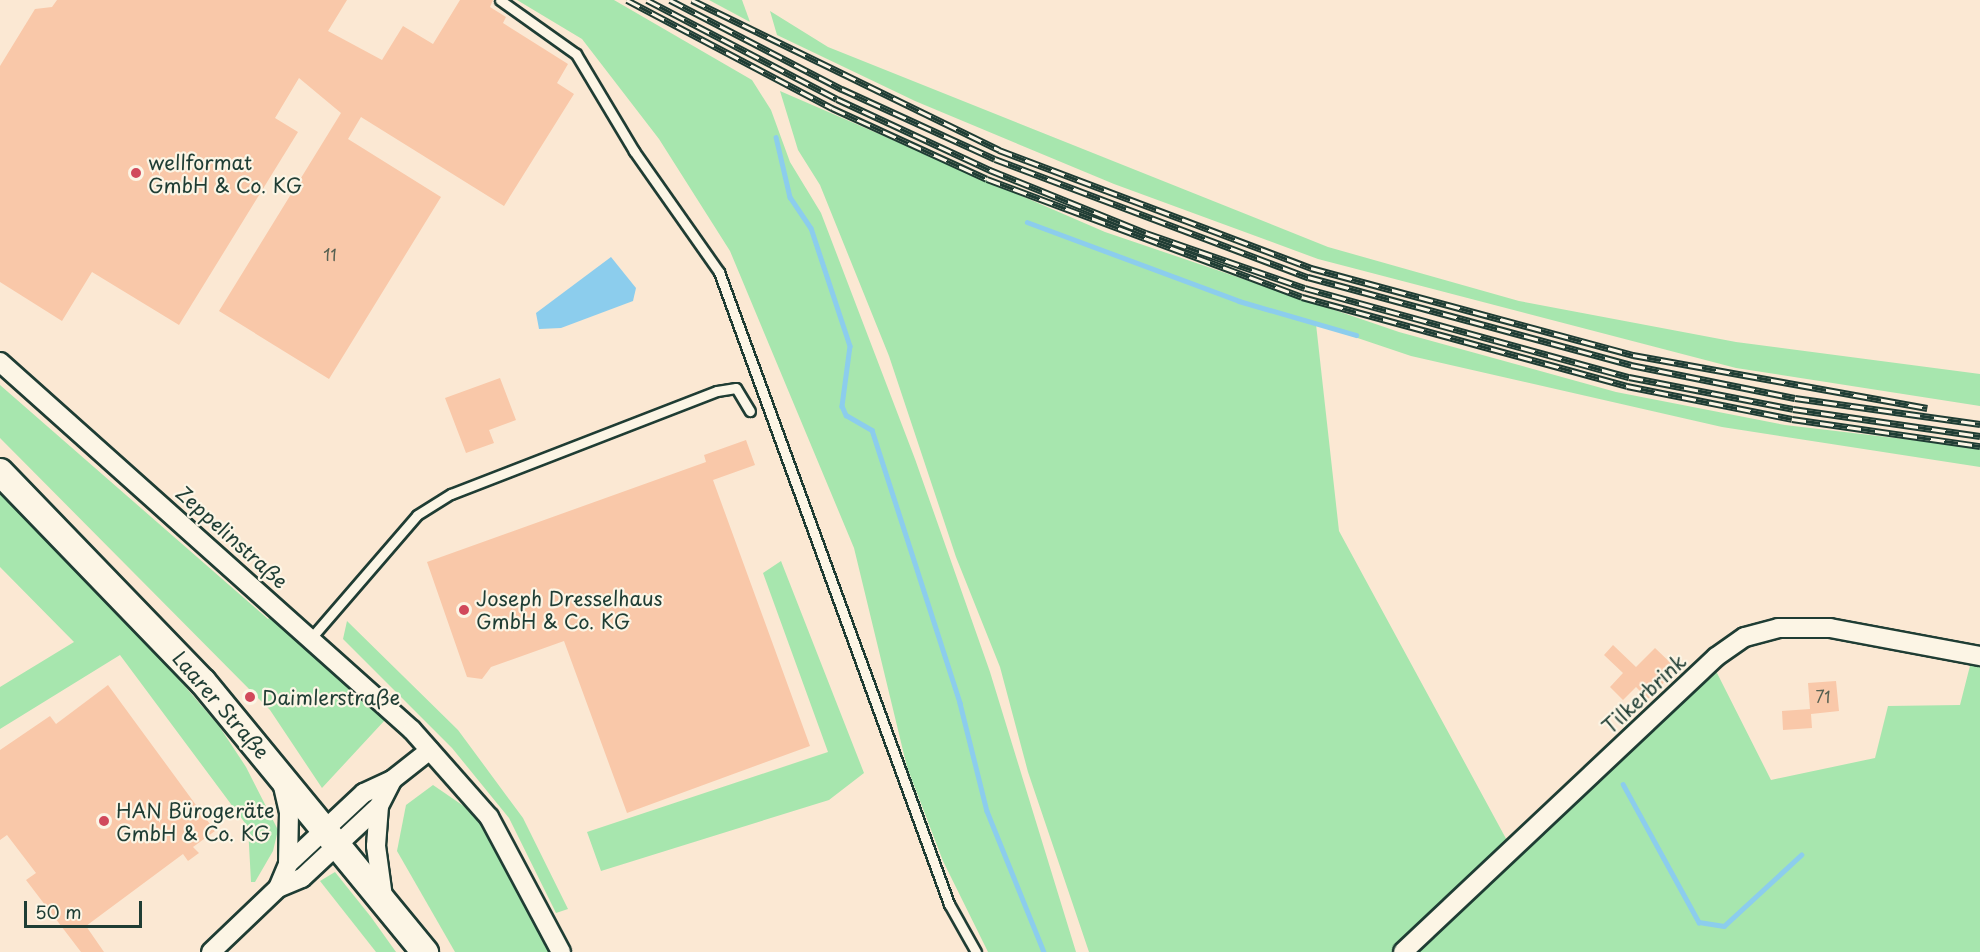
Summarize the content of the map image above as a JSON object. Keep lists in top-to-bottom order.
{
  "streets": {
    "main road": ["Laarer Straße"],
    "street": ["Zeppelinstraße", "Tilkerbrink"]
  },
  "places": [
    "wellformat GmbH & Co. KG",
    "Joseph Dresselhaus GmbH & Co. KG",
    "Daimlerstraße",
    "HAN Bürogeräte GmbH & Co. KG"
  ],
  "house_numbers": ["11", "71"],
  "scale_bar": "50 m"
}
